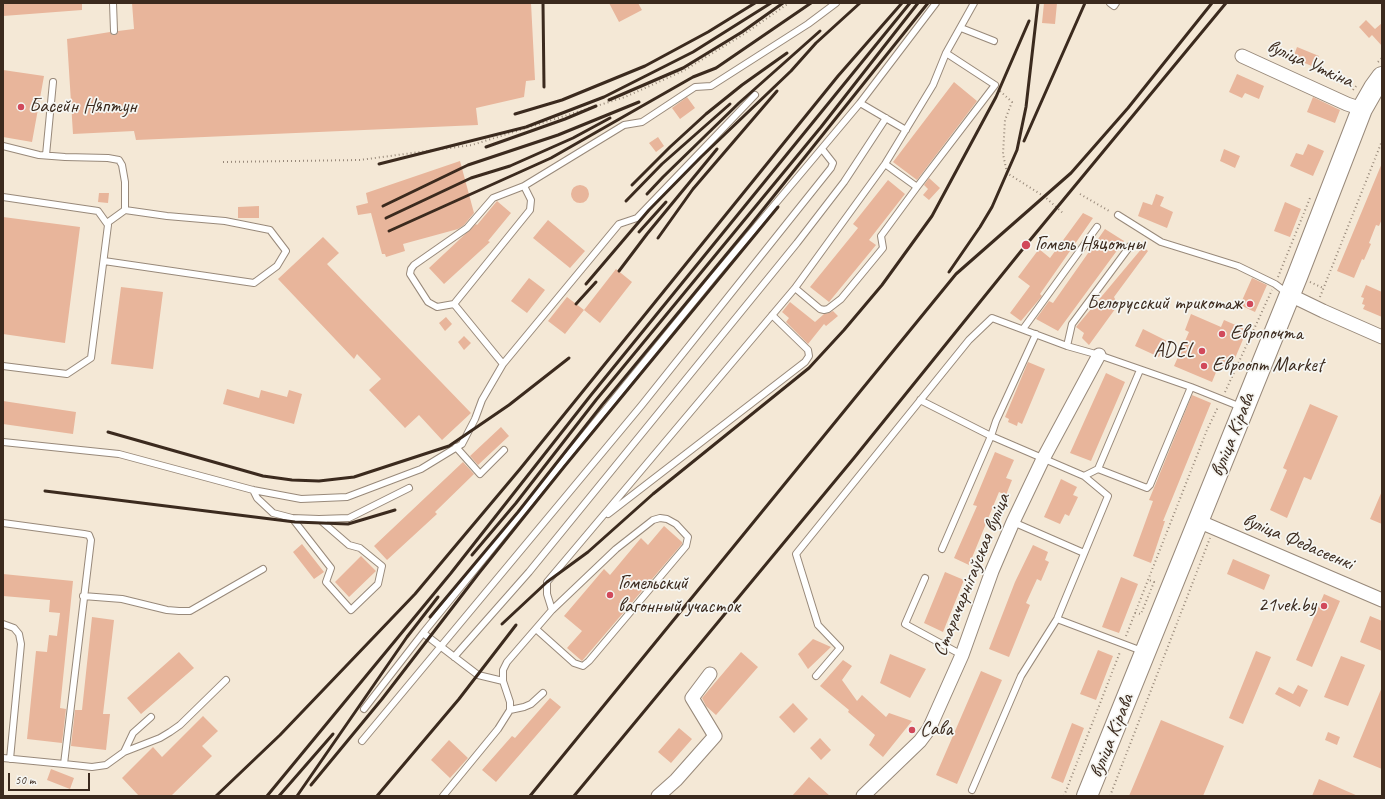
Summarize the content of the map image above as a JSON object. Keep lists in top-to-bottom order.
{
  "streets": {
    "main road": ["вуліца Кірава"],
    "street": ["вуліца Уткіна", "вуліца Федасеенкі", "Старачарнігаўская вуліца"]
  },
  "crossings": [
    ["вуліца Уткіна", "вуліца Кірава"],
    ["вуліца Кірава", "вуліца Федасеенкі"]
  ],
  "places": [
    "Басейн Няптун",
    "Гомель Няцотны",
    "Белорусский трикотаж",
    "Европочта",
    "ADEL",
    "Евроопт Market",
    "Гомельский вагонный участок",
    "21vek.by",
    "Сава"
  ],
  "scale_bar": "50 m"
}
